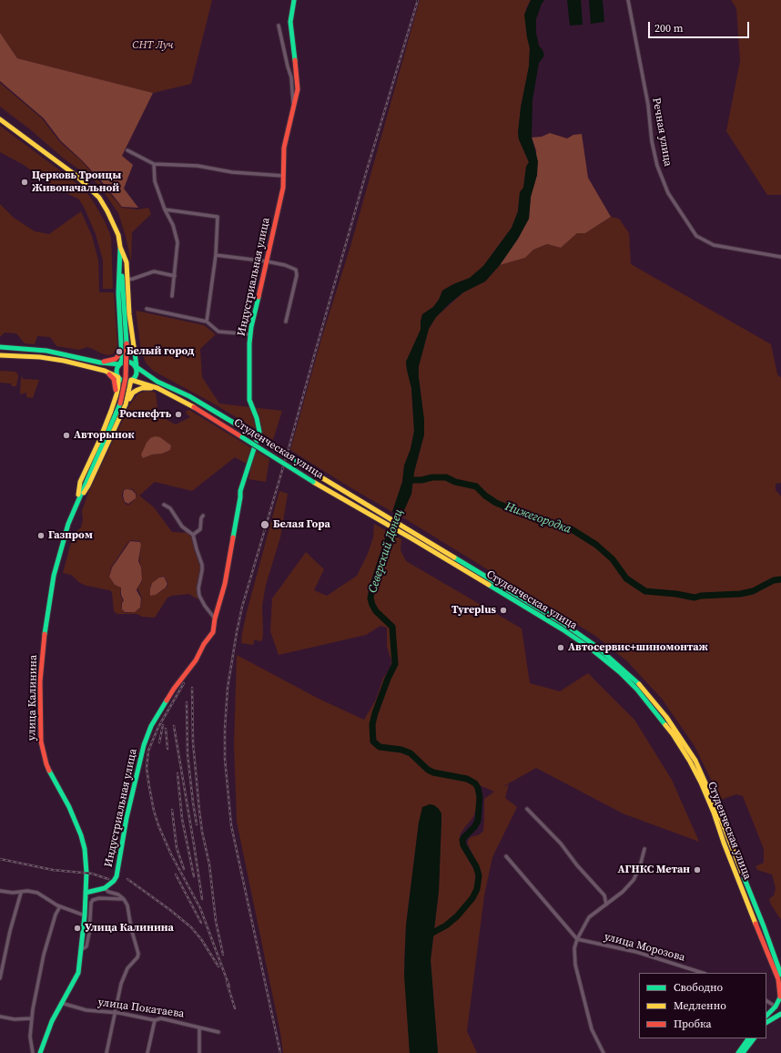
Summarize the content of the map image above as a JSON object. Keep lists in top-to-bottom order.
{
  "streets": {
    "main road": ["Индустриальная улица", "Студенческая улица", "улица Калинина"],
    "street": ["Речная улица", "улица Морозова", "улица Покатаева"]
  },
  "crossings": [
    ["улица Калинина", "улица Покатаева"]
  ],
  "water": ["Нижегородка", "Северский Донец"],
  "parks": ["СНТ Луч"],
  "places": [
    "Церковь Троицы Живоначальной",
    "Белый город",
    "Роснефть",
    "Авторынок",
    "Белая Гора",
    "Газпром",
    "Tyreplus",
    "Автосервис+шиномонтаж",
    "АГНКС Метан",
    "Улица Калинина"
  ],
  "legend": ["Свободно", "Медленно", "Пробка"],
  "scale_bar": "200 m"
}
